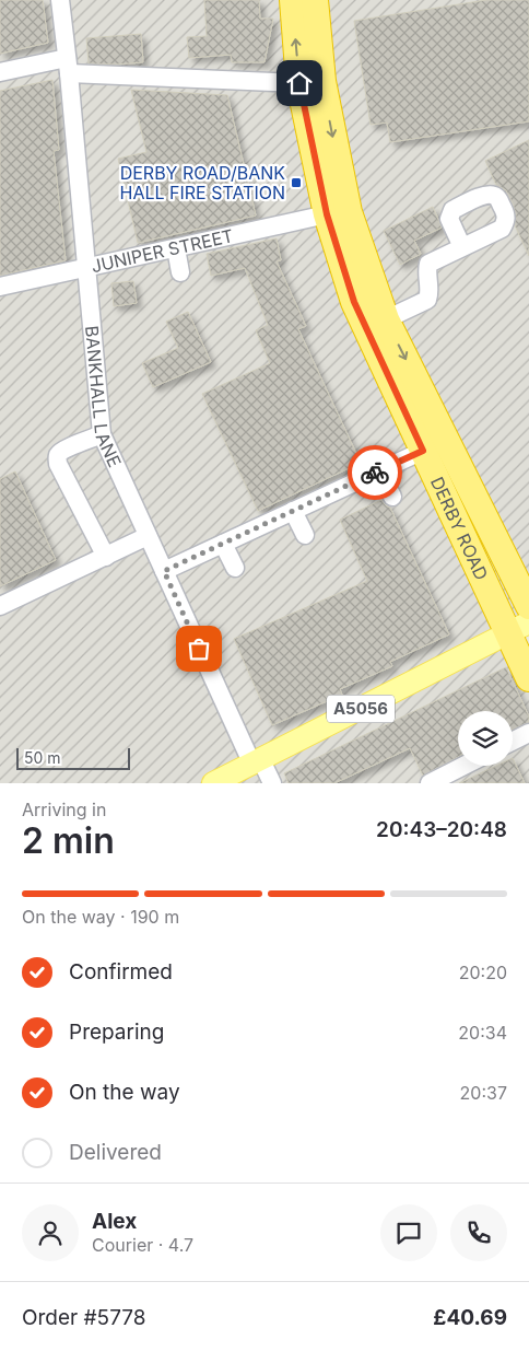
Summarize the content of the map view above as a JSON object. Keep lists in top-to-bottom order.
{
  "streets": {
    "highway": ["DERBY ROAD"],
    "main road": ["A5056"],
    "street": ["JUNIPER STREET", "BANKHALL LANE"]
  },
  "crossings": [
    ["JUNIPER STREET", "BANKHALL LANE"],
    ["JUNIPER STREET", "DERBY ROAD"],
    ["BANKHALL LANE", "A5056"],
    ["DERBY ROAD", "A5056"]
  ],
  "places": {
    "transit": ["DERBY ROAD/BANK HALL FIRE STATION"]
  },
  "scale_bar": "50 m",
  "page": {
    "scale": "50 m",
    "heading": ["2 min", "Arriving in", "20:43–20:48"],
    "panel": [
      "Alex",
      "Courier · 4.7",
      "Order #5778",
      "£40.69"
    ],
    "bar": "On the way · 190 m",
    "list": [
      ["Confirmed", "20:20"],
      ["Preparing", "20:34"],
      ["On the way", "20:37"],
      "Delivered"
    ]
  }
}
